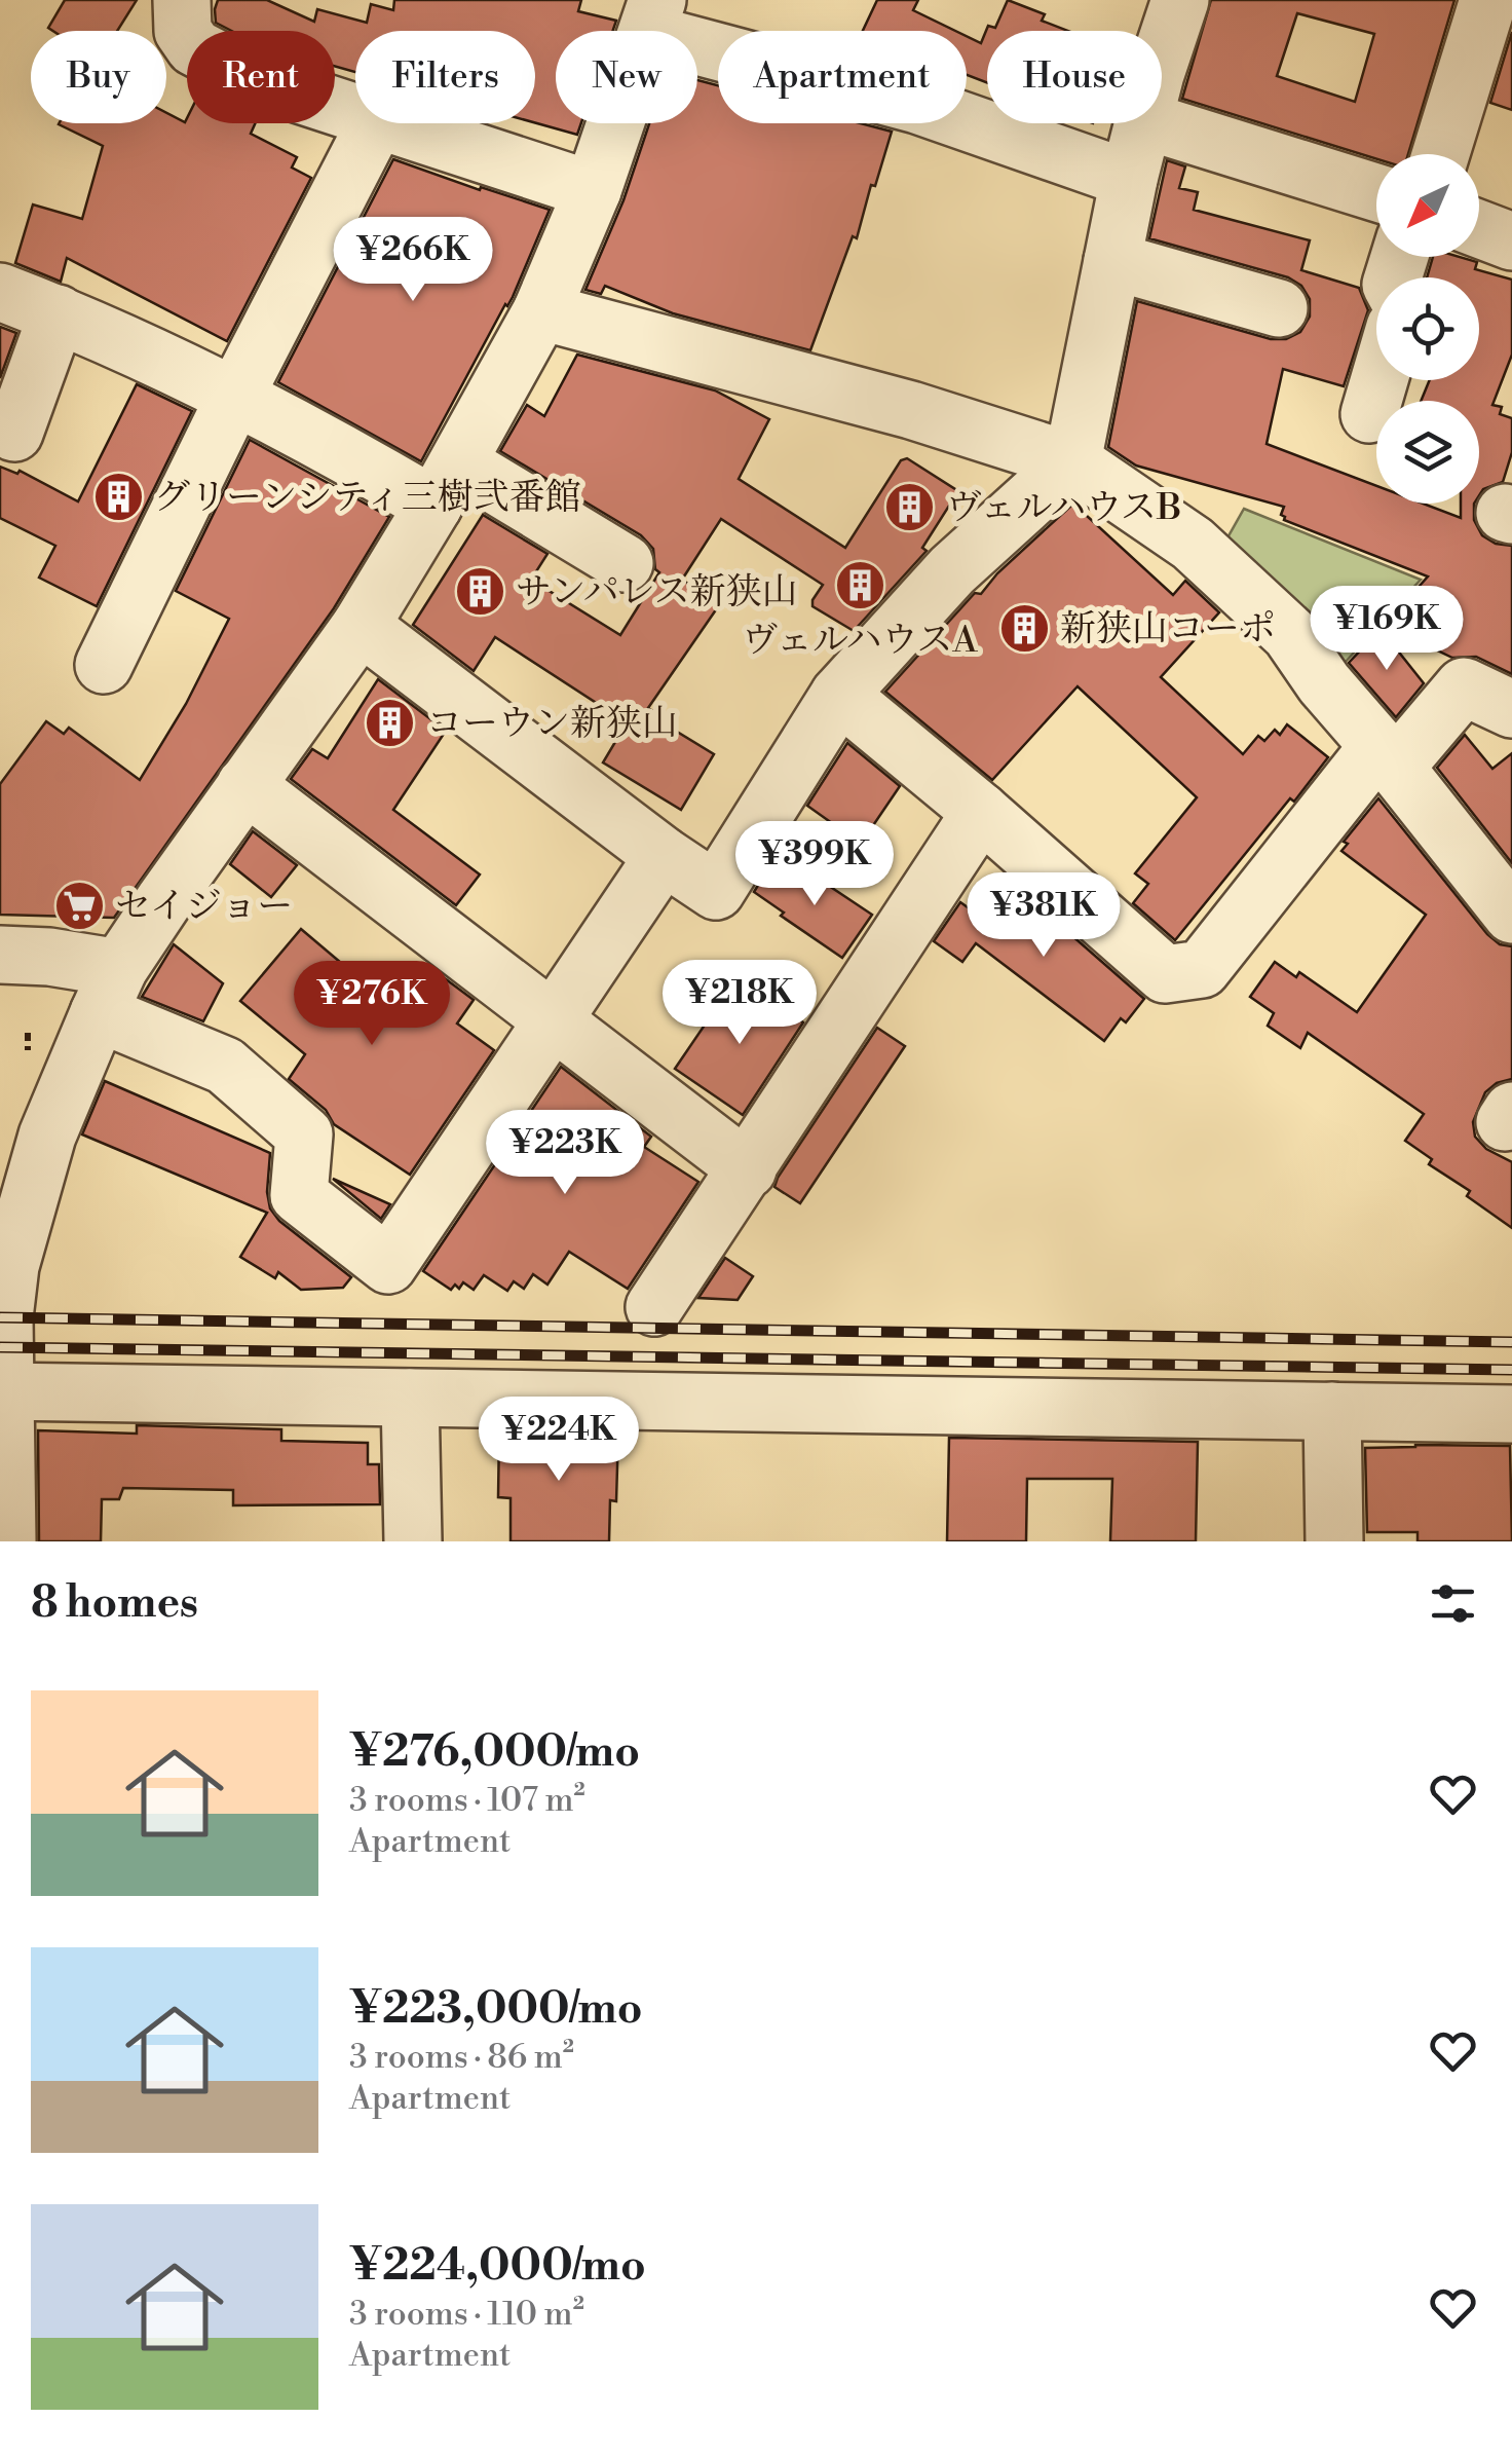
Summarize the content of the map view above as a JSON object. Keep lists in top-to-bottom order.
{
  "places": {
    "building": [
      "グリーンシティ三樹弐番館",
      "ヴェルハウスB",
      "ヴェルハウスA",
      "サンパレス新狭山",
      "新狭山コーポ",
      "コーウン新狭山"
    ],
    "supermarket": ["セイジョー"]
  },
  "north": "bottom left",
  "page": {
    "chip": [
      "Buy",
      "Rent",
      "Filters",
      "New",
      "Apartment",
      "House"
    ],
    "price": [
      "¥266K",
      "¥169K",
      "¥399K",
      "¥381K",
      "¥218K",
      "¥276K",
      "¥223K",
      "¥224K"
    ],
    "heading": "8 homes",
    "list": [
      {
        "name": "¥276,000/mo",
        "note": "3 rooms · 107 m² · Apartment"
      },
      {
        "name": "¥223,000/mo",
        "note": "3 rooms · 86 m² · Apartment"
      },
      {
        "name": "¥224,000/mo",
        "note": "3 rooms · 110 m² · Apartment"
      }
    ]
  }
}
